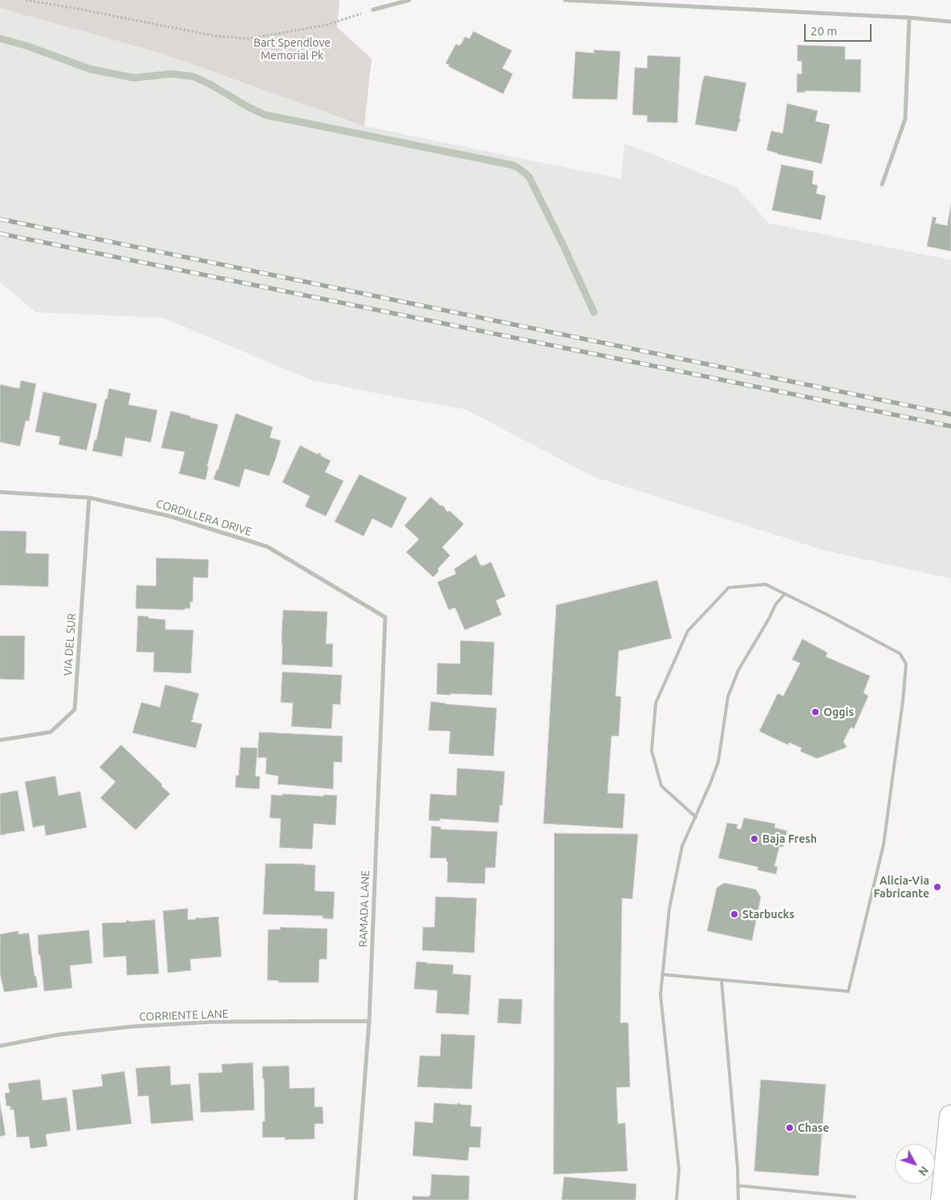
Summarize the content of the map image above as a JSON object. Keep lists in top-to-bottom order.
{
  "streets": {
    "street": [
      "CORDILLERA DRIVE",
      "VIA DEL SUR",
      "RAMADA LANE",
      "CORRIENTE LANE"
    ]
  },
  "crossings": [
    ["CORDILLERA DRIVE", "VIA DEL SUR"],
    ["CORDILLERA DRIVE", "RAMADA LANE"],
    ["RAMADA LANE", "CORRIENTE LANE"]
  ],
  "parks": ["Bart Spendlove Memorial Pk"],
  "places": [
    "Oggis",
    "Baja Fresh",
    "Alicia-Via Fabricante",
    "Starbucks",
    "Chase"
  ],
  "scale_bar": "20 m",
  "north": "bottom right"
}
